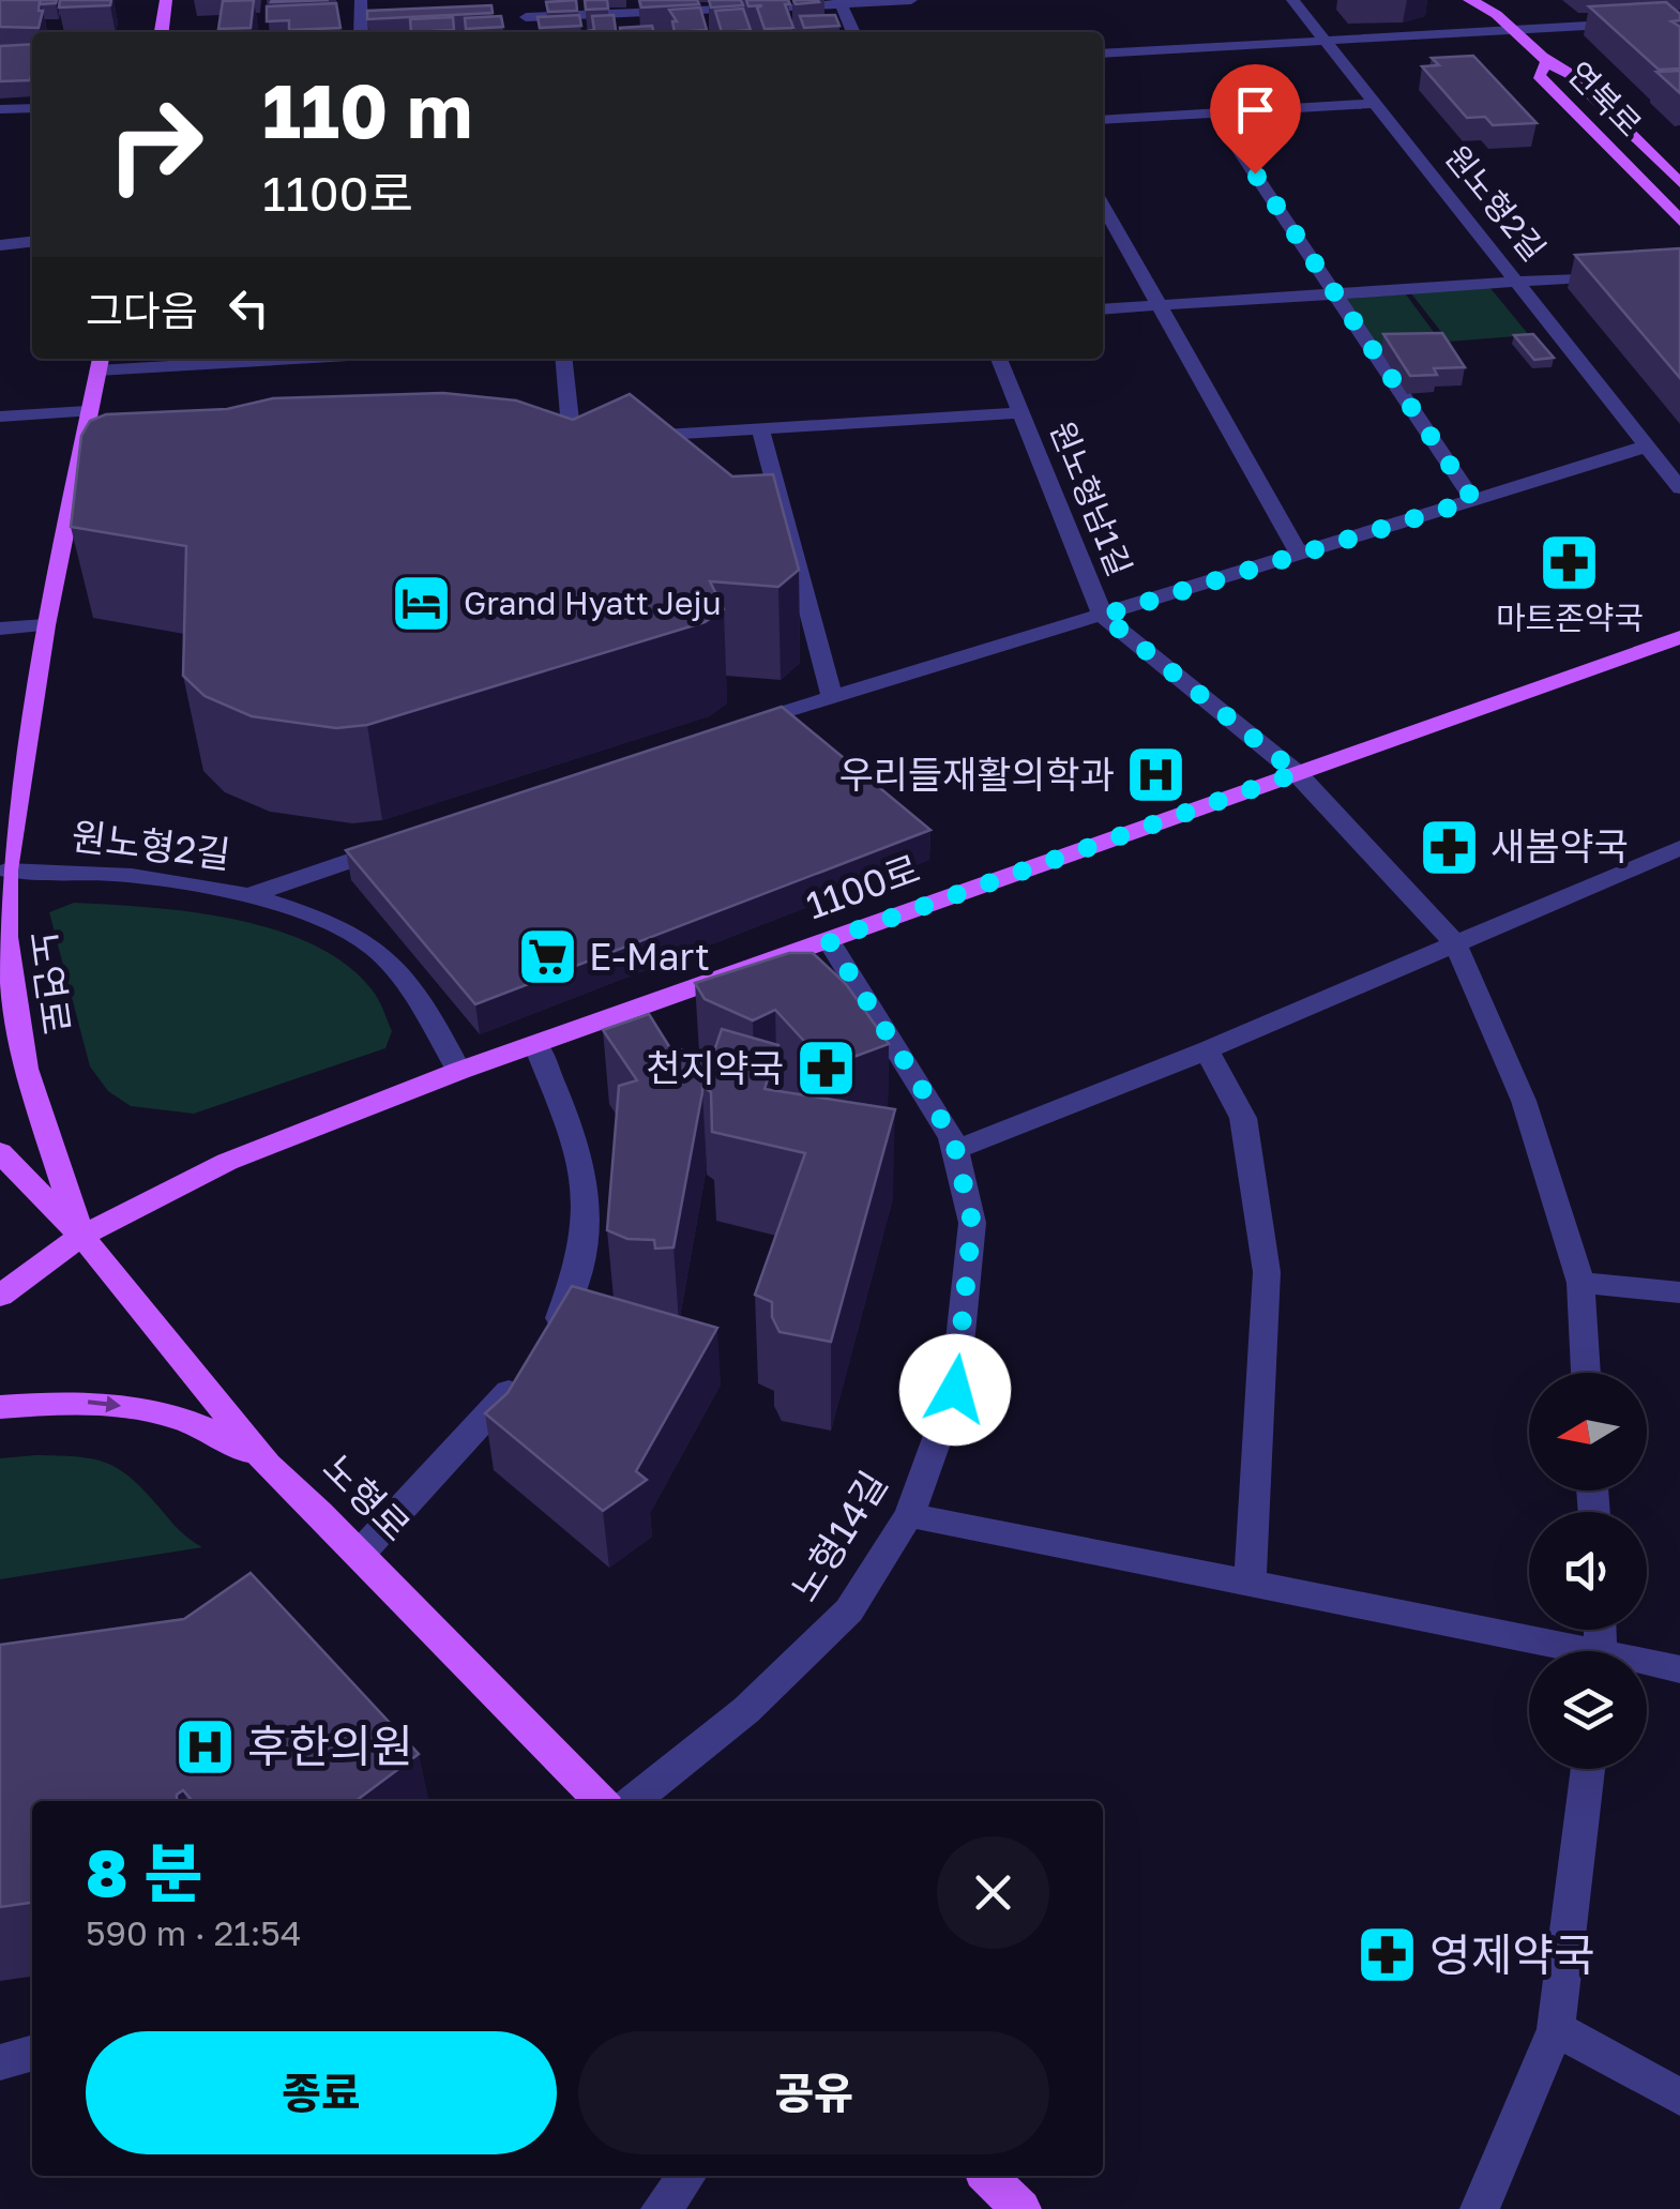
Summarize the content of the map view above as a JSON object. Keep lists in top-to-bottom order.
{
  "streets": {
    "main road": [
      "연북로",
      "1100로",
      "노연로",
      "노형로"
    ],
    "street": ["원노형2길", "원노형남1길", "노형14길"]
  },
  "crossings": [
    ["원노형2길", "노연로"],
    ["원노형남1길", "1100로"],
    ["1100로", "노연로"],
    ["1100로", "노형로"],
    ["1100로", "노형14길"],
    ["노연로", "노형로"]
  ],
  "places": {
    "pharmacy": [
      "마트존약국",
      "새봄약국",
      "천지약국",
      "영제약국"
    ],
    "hotel": ["Grand Hyatt Jeju"],
    "hospital": ["우리들재활의학과", "후한의원"],
    "supermarket": ["E-Mart"]
  },
  "north": "left",
  "page": {
    "turn": ["110 m", "1100로"],
    "then": "그다음",
    "heading": ["8 분", "590 m · 21:54"],
    "buttons": ["종료", "공유"]
  }
}
